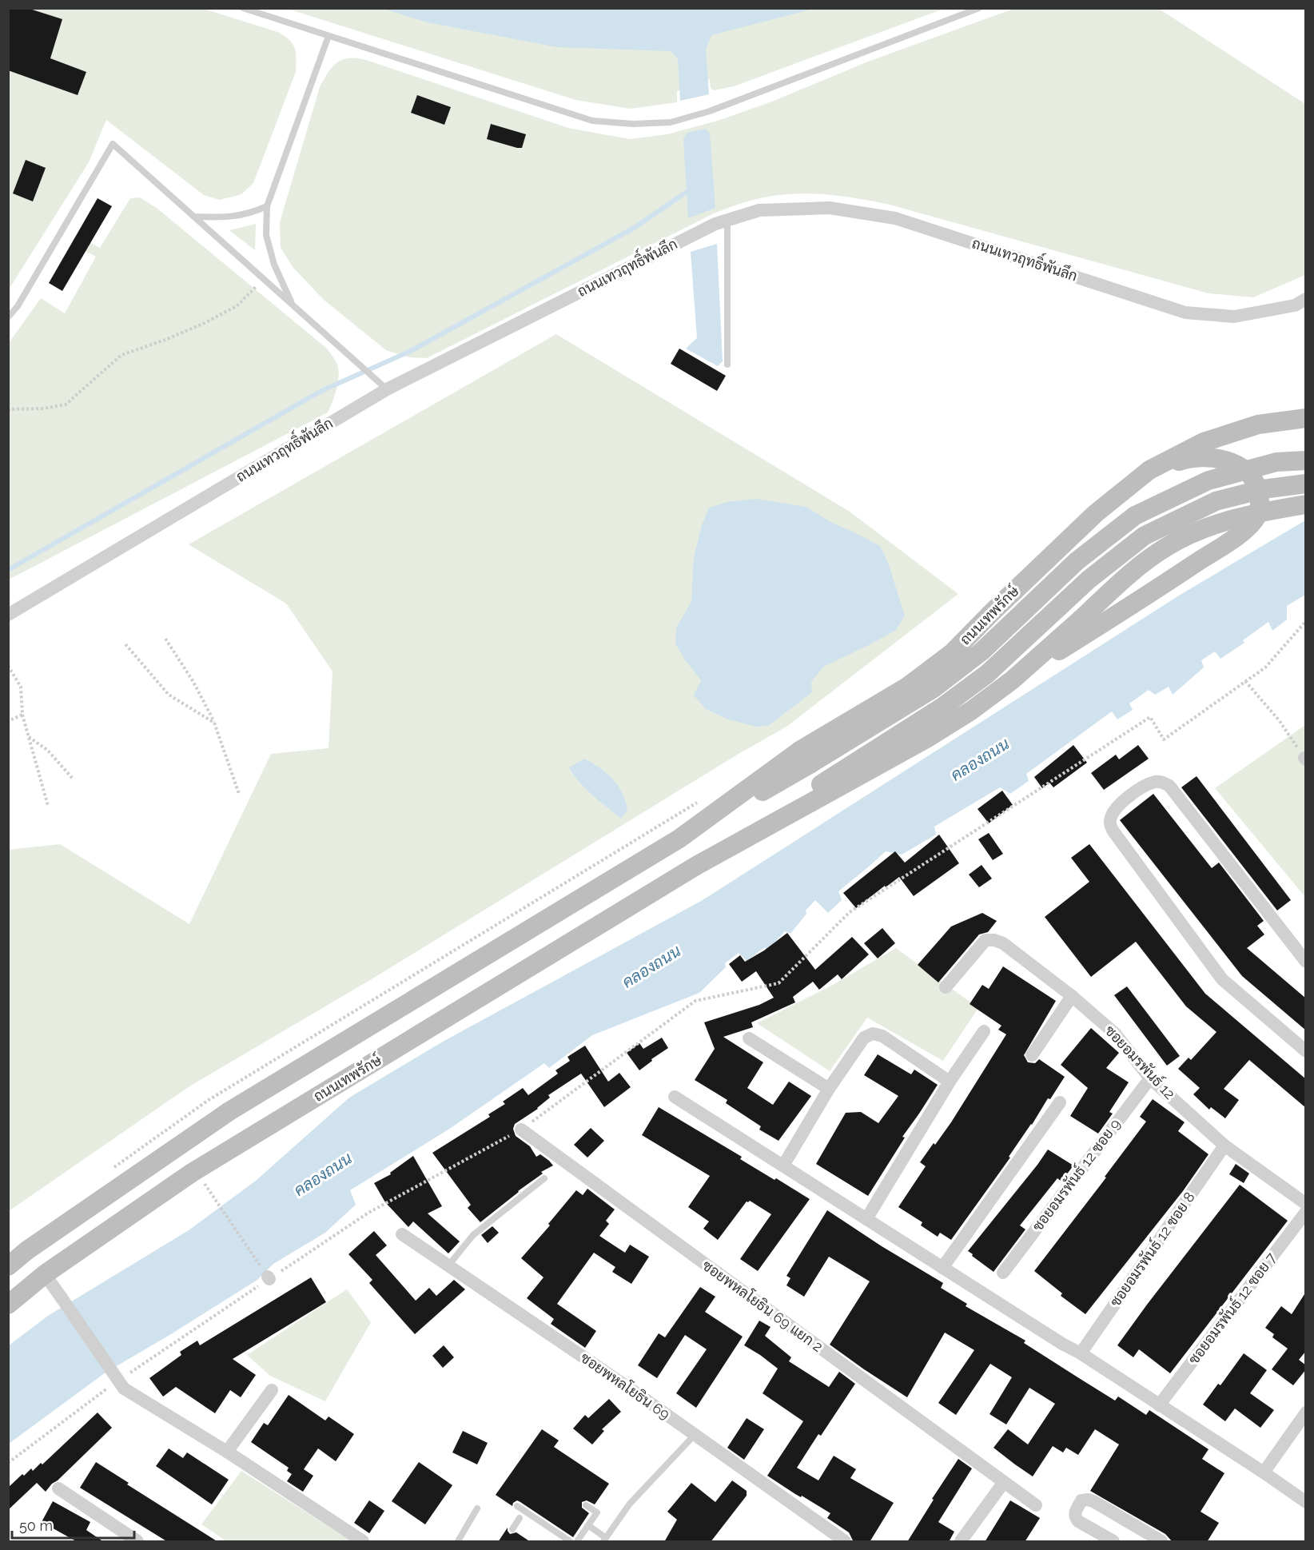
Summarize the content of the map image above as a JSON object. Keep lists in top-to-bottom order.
{
  "streets": {
    "main road": ["ถนนเทพรักษ์"],
    "street": [
      "ถนนเทวฤทธิ์พันลึก",
      "ซอยอมรพันธ์ 12",
      "ซอยอมรพันธ์ 12 ซอย 9",
      "ซอยอมรพันธ์ 12 ซอย 8",
      "ซอยพหลโยธิน 69 แยก 2",
      "ซอยอมรพันธ์ 12 ซอย 7",
      "ซอยพหลโยธิน 69"
    ]
  },
  "crossings": [
    ["ซอยอมรพันธ์ 12", "ซอยอมรพันธ์ 12 ซอย 9"],
    ["ซอยอมรพันธ์ 12", "ซอยอมรพันธ์ 12 ซอย 8"]
  ],
  "water": ["คลองถนน"],
  "scale_bar": "50 m"
}
